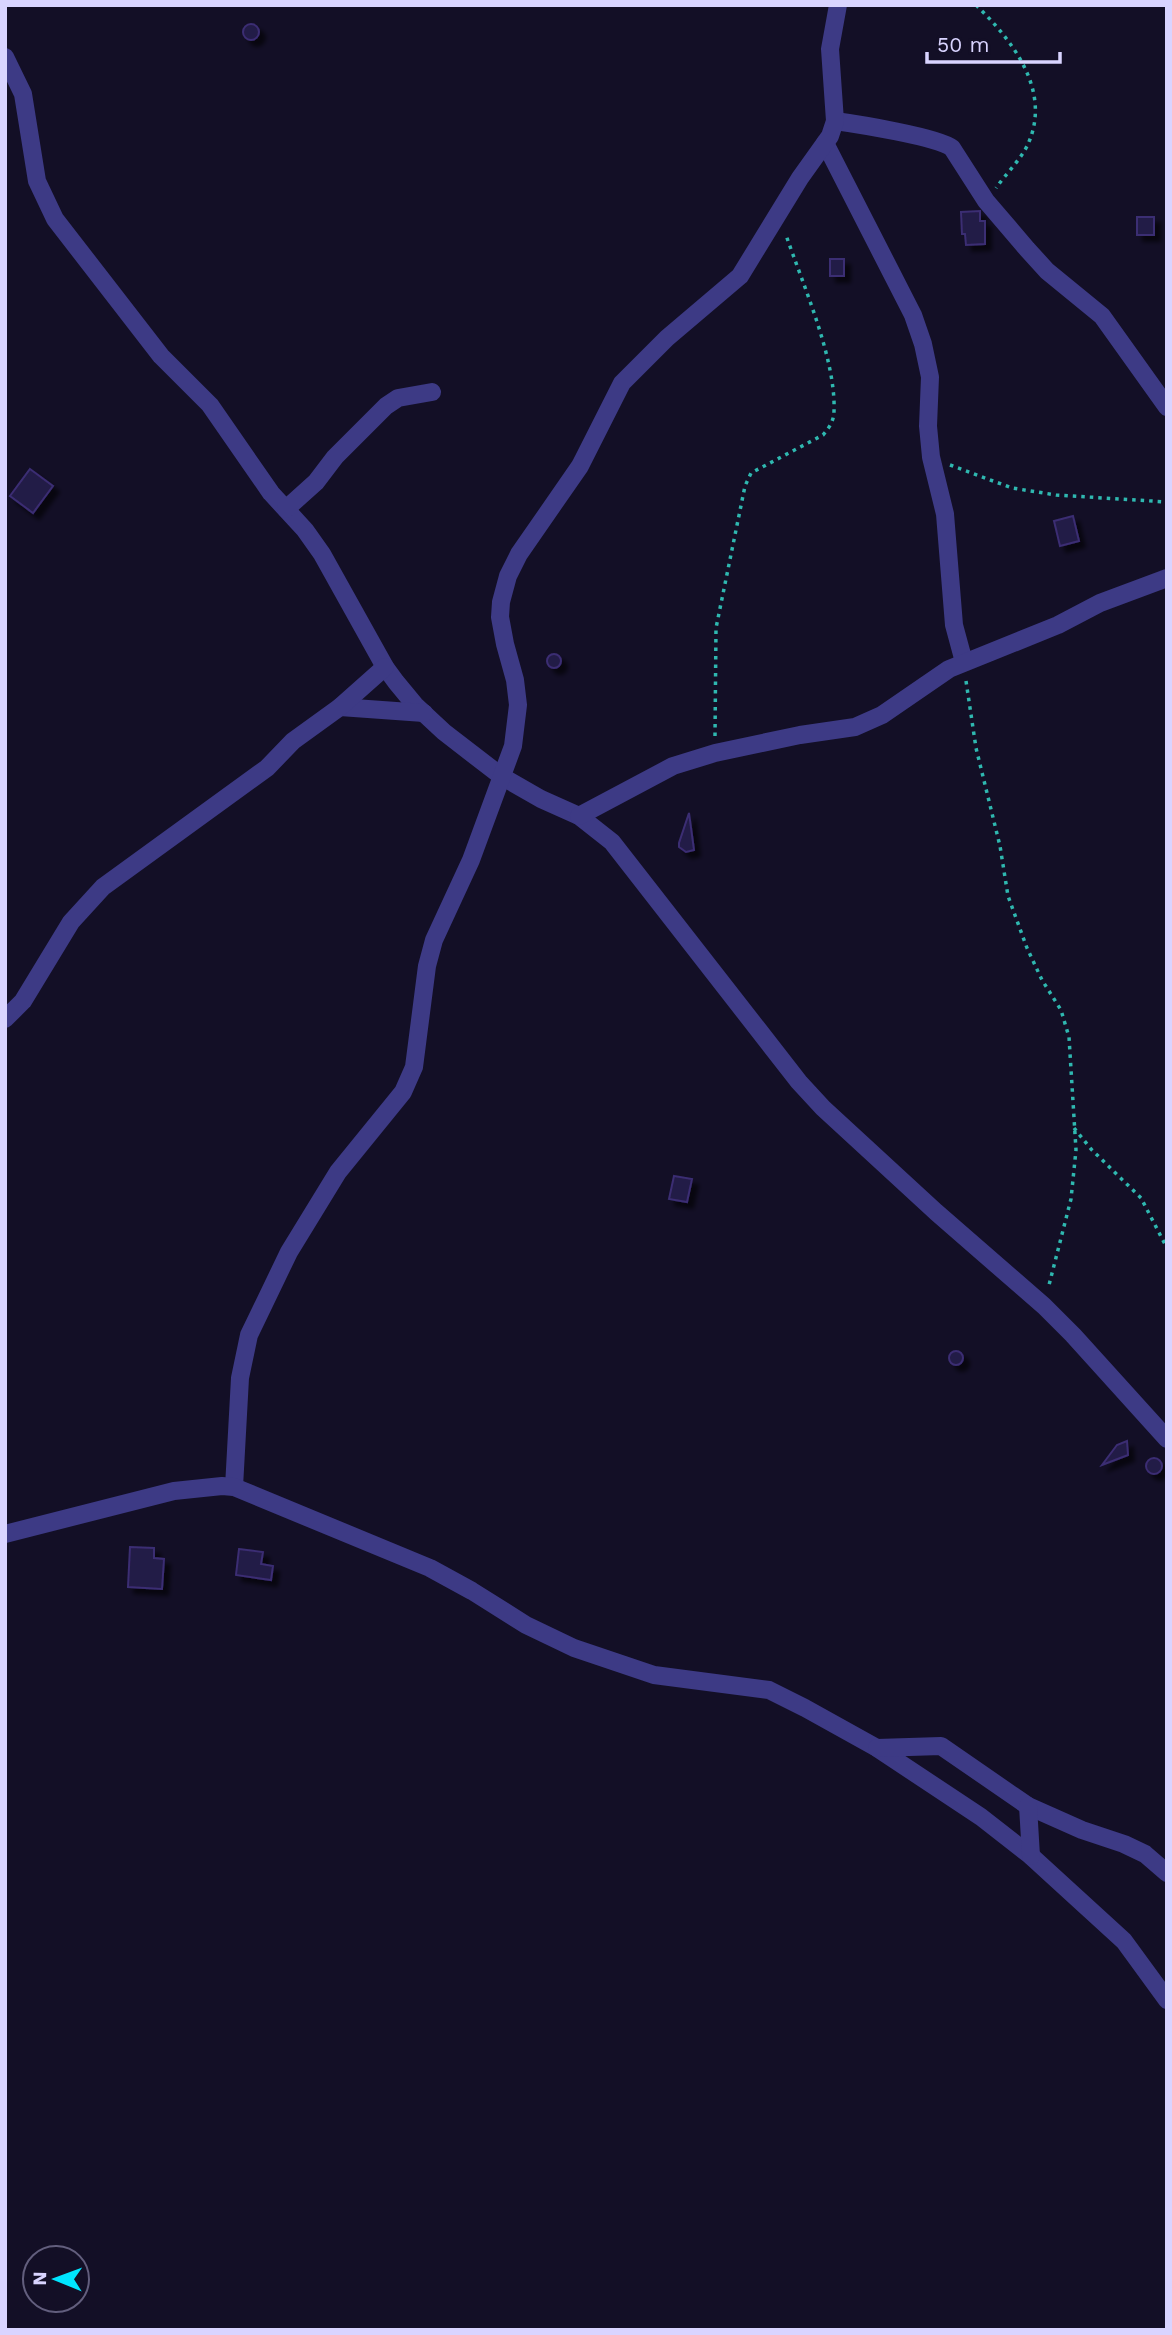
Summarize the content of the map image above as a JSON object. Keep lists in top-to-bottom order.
{
  "scale_bar": "50 m",
  "north": "left"
}
